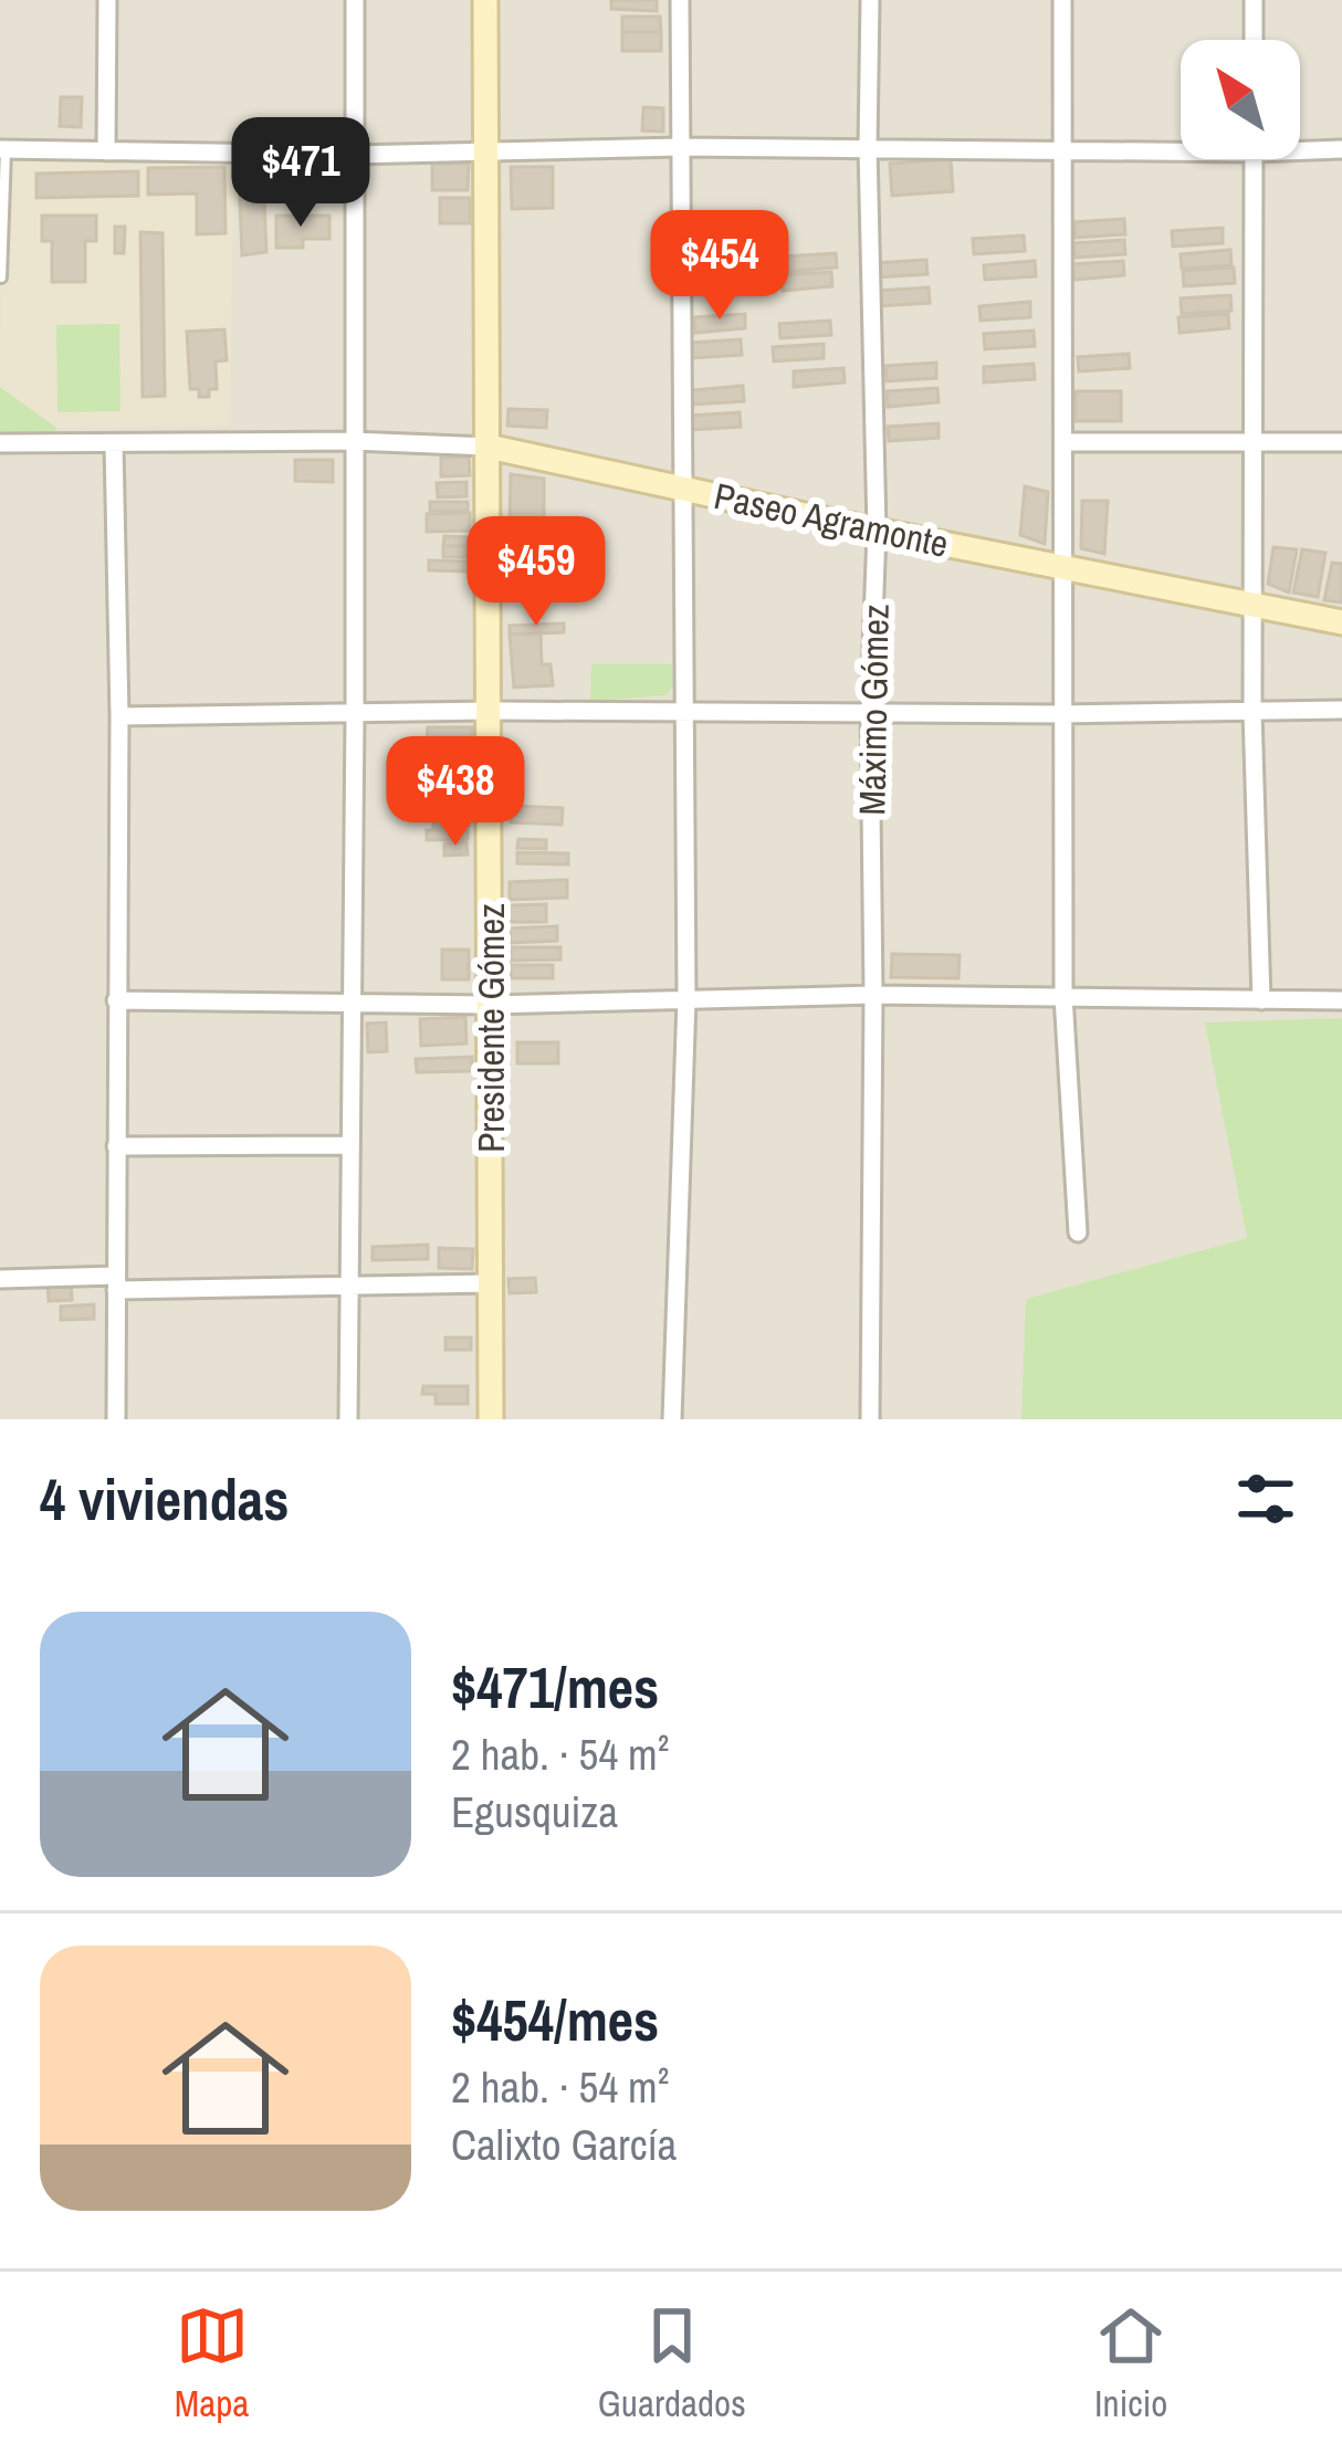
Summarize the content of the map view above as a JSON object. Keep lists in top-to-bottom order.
{
  "streets": {
    "main road": ["Paseo Agramonte", "Presidente Gómez"],
    "street": ["Máximo Gómez"]
  },
  "crossings": [
    ["Paseo Agramonte", "Máximo Gómez"],
    ["Paseo Agramonte", "Presidente Gómez"]
  ],
  "north": "top left",
  "page": {
    "price": [
      "$471",
      "$454",
      "$459",
      "$438"
    ],
    "heading": "4 viviendas",
    "list": [
      {
        "name": "$471/mes",
        "note": "2 hab. · 54 m² · Egusquiza"
      },
      {
        "name": "$454/mes",
        "note": "2 hab. · 54 m² · Calixto García"
      }
    ],
    "tabs": ["Mapa", "Guardados", "Inicio"]
  }
}
